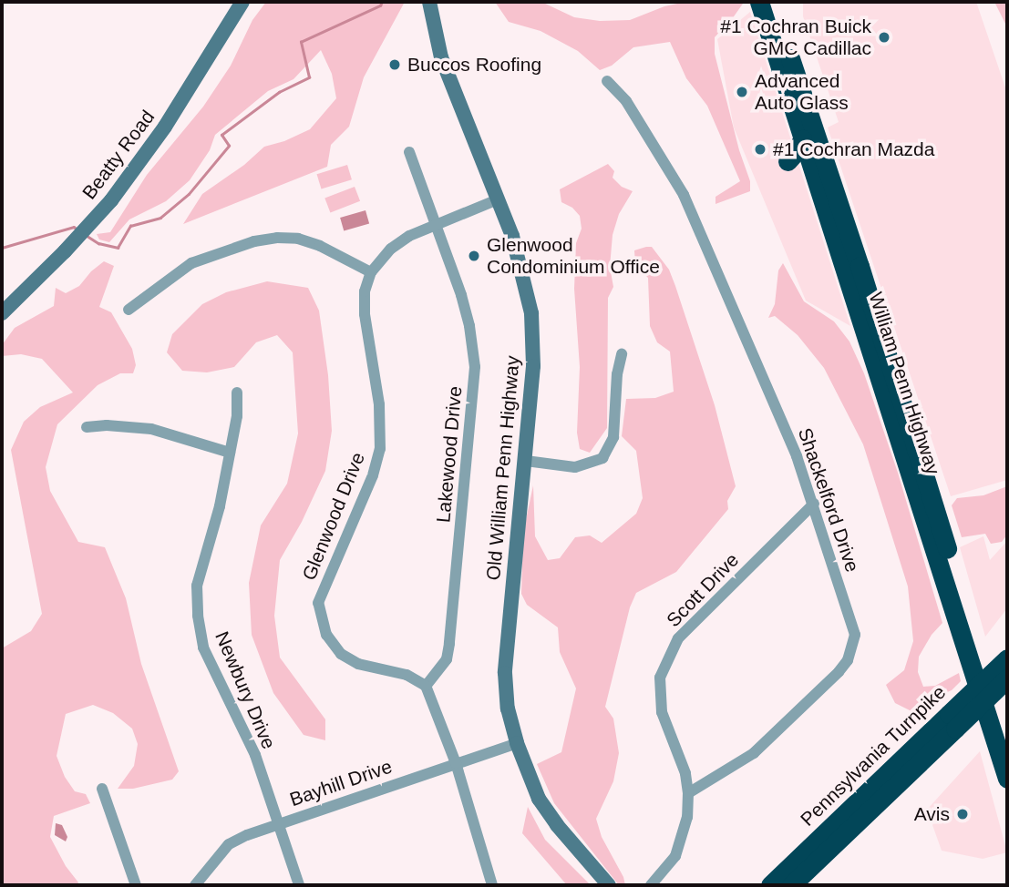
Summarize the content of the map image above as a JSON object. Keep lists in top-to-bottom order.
{
  "streets": {
    "highway": ["William Penn Highway", "Pennsylvania Turnpike"],
    "main road": ["Beatty Road", "Old William Penn Highway"],
    "street": [
      "Lakewood Drive",
      "Shackelford Drive",
      "Glenwood Drive",
      "Scott Drive",
      "Newbury Drive",
      "Bayhill Drive"
    ]
  },
  "crossings": [
    ["Lakewood Drive", "Glenwood Drive"],
    ["Old William Penn Highway", "Glenwood Drive"],
    ["Old William Penn Highway", "Bayhill Drive"],
    ["Shackelford Drive", "Scott Drive"],
    ["Newbury Drive", "Bayhill Drive"]
  ],
  "places": [
    "#1 Cochran Buick GMC Cadillac",
    "Buccos Roofing",
    "Advanced Auto Glass",
    "#1 Cochran Mazda",
    "Glenwood Condominium Office",
    "Avis"
  ]
}
